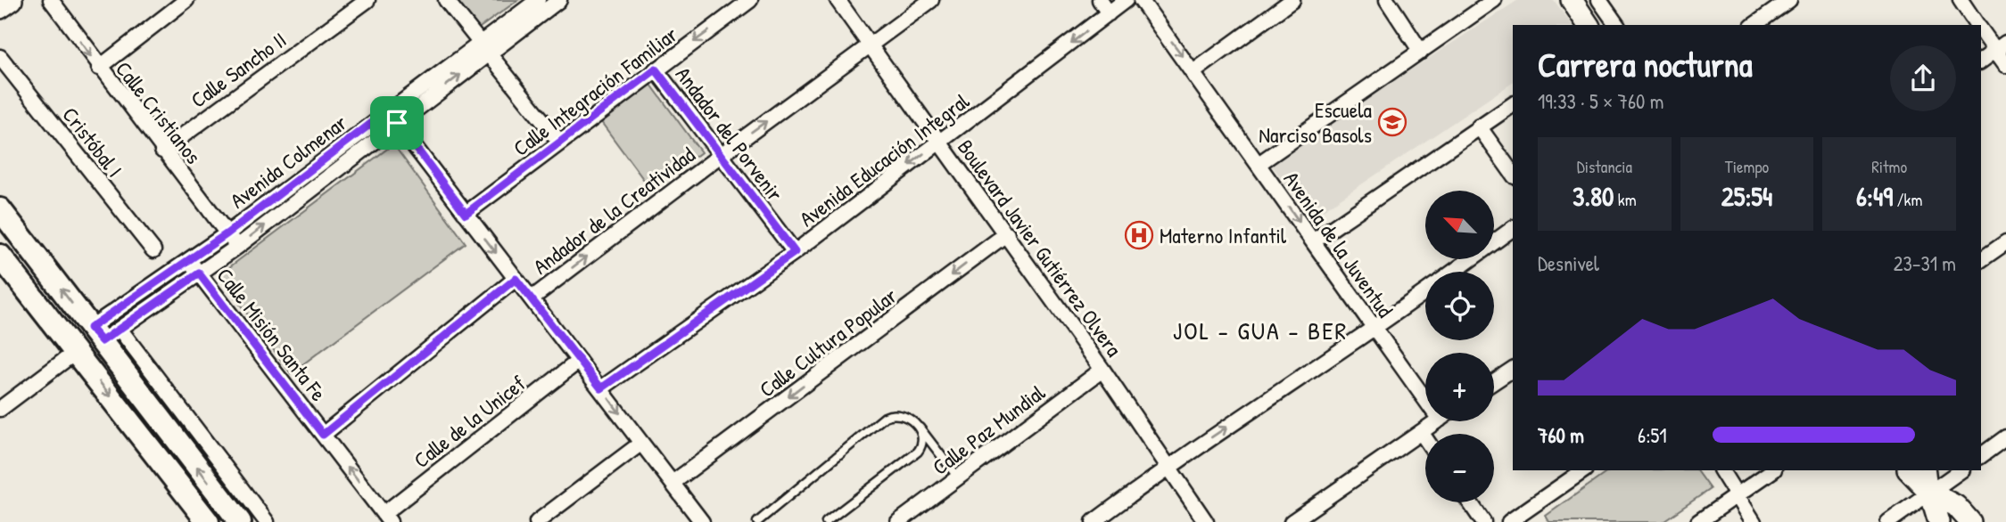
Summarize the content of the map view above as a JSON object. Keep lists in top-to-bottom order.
{
  "streets": {
    "street": [
      "Calle Sancho II",
      "Calle Integración Familiar",
      "Calle Cristianos",
      "Andador del Porvenir",
      "Cristóbal I",
      "Avenida Educación Integral",
      "Avenida Colmenar",
      "Andador de la Creatividad",
      "Avenida de la Juventud",
      "Boulevard Javier Gutiérrez Olvera",
      "Calle Misión Santa Fe",
      "Calle Cultura Popular",
      "Calle de la Unicef",
      "Calle Paz Mundial"
    ]
  },
  "crossings": [
    ["Calle Sancho II", "Calle Cristianos"],
    ["Calle Integración Familiar", "Andador del Porvenir"],
    ["Calle Cristianos", "Avenida Colmenar"],
    ["Andador del Porvenir", "Avenida Educación Integral"],
    ["Andador del Porvenir", "Andador de la Creatividad"],
    ["Avenida Educación Integral", "Boulevard Javier Gutiérrez Olvera"],
    ["Avenida Colmenar", "Calle Misión Santa Fe"],
    ["Andador de la Creatividad", "Boulevard Javier Gutiérrez Olvera"],
    ["Boulevard Javier Gutiérrez Olvera", "Calle Cultura Popular"],
    ["Boulevard Javier Gutiérrez Olvera", "Calle Paz Mundial"],
    ["Calle Misión Santa Fe", "Calle de la Unicef"]
  ],
  "one_way": [
    "Avenida Educación Integral",
    "Andador de la Creatividad",
    "Avenida de la Juventud",
    "Calle Cultura Popular"
  ],
  "districts": ["JOL - GUA - BER"],
  "places": {
    "school or university": ["Escuela Narciso Basols"],
    "hospital": ["Materno Infantil"]
  },
  "north": "top left",
  "page": {
    "heading": ["Carrera nocturna", "19:33 · 5 × 760 m"],
    "stats": [
      ["Distancia", "3.80 km"],
      ["Tiempo", "25:54"],
      ["Ritmo", "6:49 /km"]
    ],
    "map_buttons": ["+", "−"],
    "chart": ["Desnivel", "23–31 m"],
    "list": [
      {
        "name": "760 m",
        "note": "6:51"
      }
    ]
  }
}
